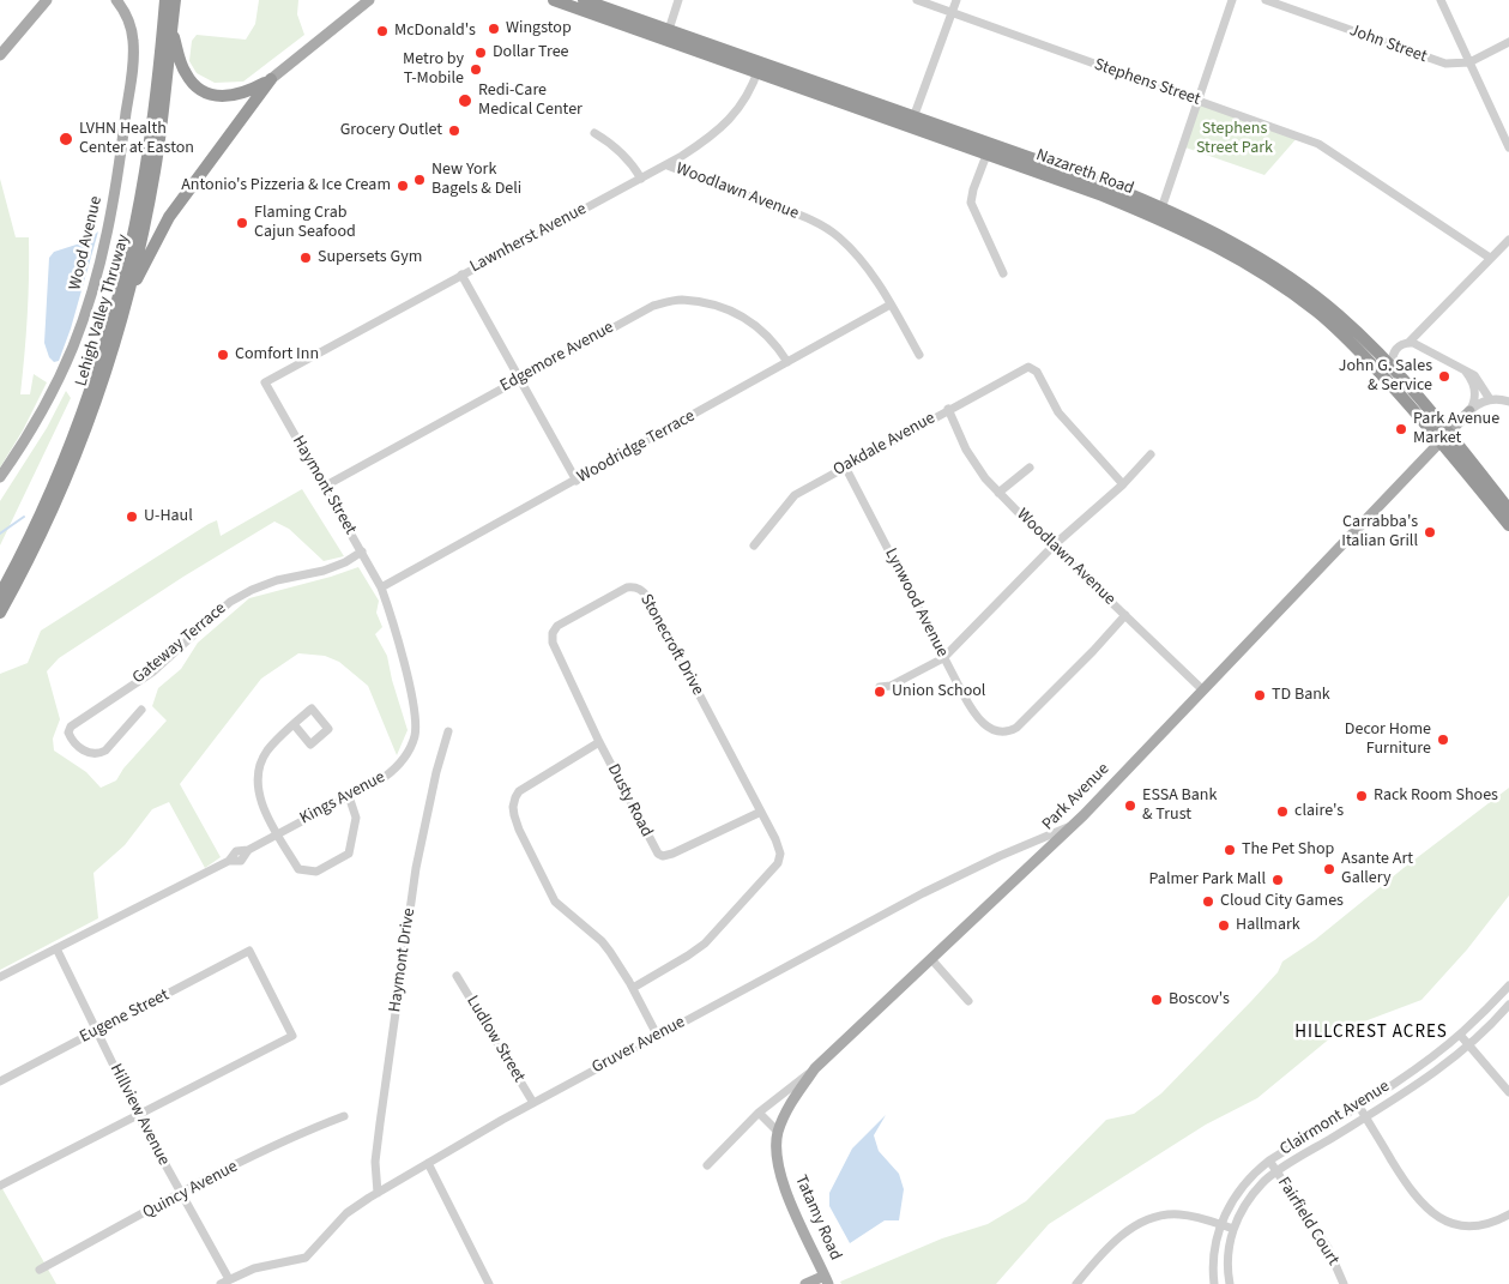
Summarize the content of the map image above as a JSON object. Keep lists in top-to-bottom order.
{
  "streets": {
    "highway": ["Nazareth Road", "Lehigh Valley Thruway"],
    "main road": ["Wood Avenue", "Park Avenue", "Tatamy Road"],
    "street": [
      "John Street",
      "Stephens Street",
      "Woodlawn Avenue",
      "Lawnherst Avenue",
      "Edgemore Avenue",
      "Oakdale Avenue",
      "Woodridge Terrace",
      "Haymont Street",
      "Lynwood Avenue",
      "Gateway Terrace",
      "Stonecroft Drive",
      "Kings Avenue",
      "Dusty Road",
      "Haymont Drive",
      "Eugene Street",
      "Ludlow Street",
      "Gruver Avenue",
      "Hillview Avenue",
      "Clairmont Avenue",
      "Quincy Avenue",
      "Fairfield Court"
    ]
  },
  "crossings": [
    ["Nazareth Road", "Lawnherst Avenue"],
    ["Nazareth Road", "Park Avenue"],
    ["Woodlawn Avenue", "Lawnherst Avenue"],
    ["Woodlawn Avenue", "Oakdale Avenue"],
    ["Woodlawn Avenue", "Woodridge Terrace"],
    ["Woodlawn Avenue", "Lynwood Avenue"],
    ["Woodlawn Avenue", "Park Avenue"],
    ["Lawnherst Avenue", "Haymont Street"],
    ["Edgemore Avenue", "Woodridge Terrace"],
    ["Edgemore Avenue", "Haymont Street"],
    ["Oakdale Avenue", "Lynwood Avenue"],
    ["Woodridge Terrace", "Haymont Street"],
    ["Woodridge Terrace", "Kings Avenue"],
    ["Haymont Street", "Gateway Terrace"],
    ["Haymont Street", "Kings Avenue"],
    ["Stonecroft Drive", "Dusty Road"],
    ["Park Avenue", "Gruver Avenue"],
    ["Park Avenue", "Tatamy Road"],
    ["Kings Avenue", "Hillview Avenue"],
    ["Haymont Drive", "Gruver Avenue"],
    ["Eugene Street", "Hillview Avenue"],
    ["Ludlow Street", "Gruver Avenue"],
    ["Gruver Avenue", "Hillview Avenue"],
    ["Hillview Avenue", "Quincy Avenue"],
    ["Clairmont Avenue", "Fairfield Court"]
  ],
  "districts": ["HILLCREST ACRES"],
  "parks": ["Stephens Street Park"],
  "places": [
    "Wingstop",
    "McDonald's",
    "Dollar Tree",
    "Metro by T-Mobile",
    "Redi-Care Medical Center",
    "Grocery Outlet",
    "LVHN Health Center at Easton",
    "New York Bagels & Deli",
    "Antonio's Pizzeria & Ice Cream",
    "Flaming Crab Cajun Seafood",
    "Supersets Gym",
    "Comfort Inn",
    "John G. Sales & Service",
    "Park Avenue Market",
    "U-Haul",
    "Carrabba's Italian Grill",
    "Union School",
    "TD Bank",
    "Decor Home Furniture",
    "Rack Room Shoes",
    "ESSA Bank & Trust",
    "claire's",
    "The Pet Shop",
    "Asante Art Gallery",
    "Palmer Park Mall",
    "Cloud City Games",
    "Hallmark",
    "Boscov's"
  ]
}
